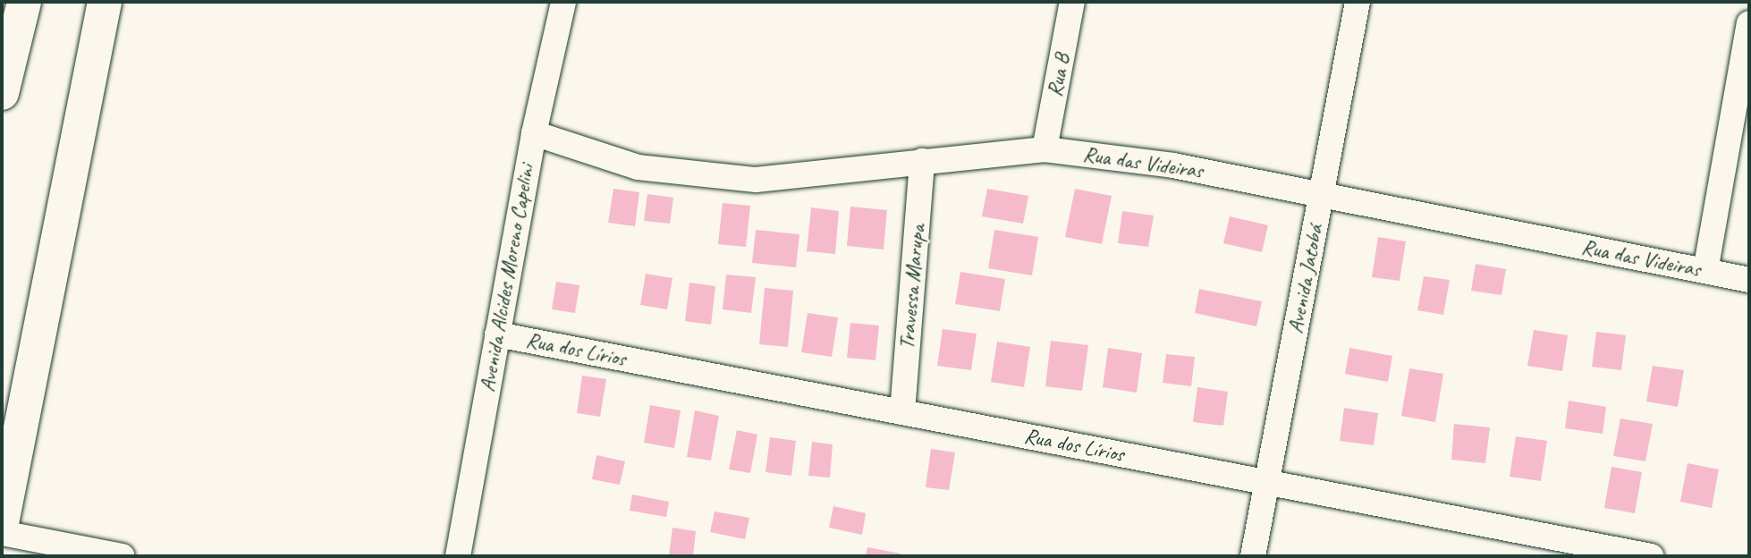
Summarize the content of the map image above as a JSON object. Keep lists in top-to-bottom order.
{
  "streets": {
    "street": [
      "Rua B",
      "Rua das Videiras",
      "Avenida Alcides Moreno Capelini",
      "Avenida Jatobá",
      "Travessa Marupa",
      "Rua dos Lírios"
    ]
  },
  "crossings": [
    ["Rua B", "Rua das Videiras"],
    ["Rua das Videiras", "Avenida Alcides Moreno Capelini"],
    ["Rua das Videiras", "Avenida Jatobá"],
    ["Rua das Videiras", "Travessa Marupa"],
    ["Avenida Alcides Moreno Capelini", "Rua dos Lírios"],
    ["Avenida Jatobá", "Rua dos Lírios"],
    ["Travessa Marupa", "Rua dos Lírios"]
  ]
}
